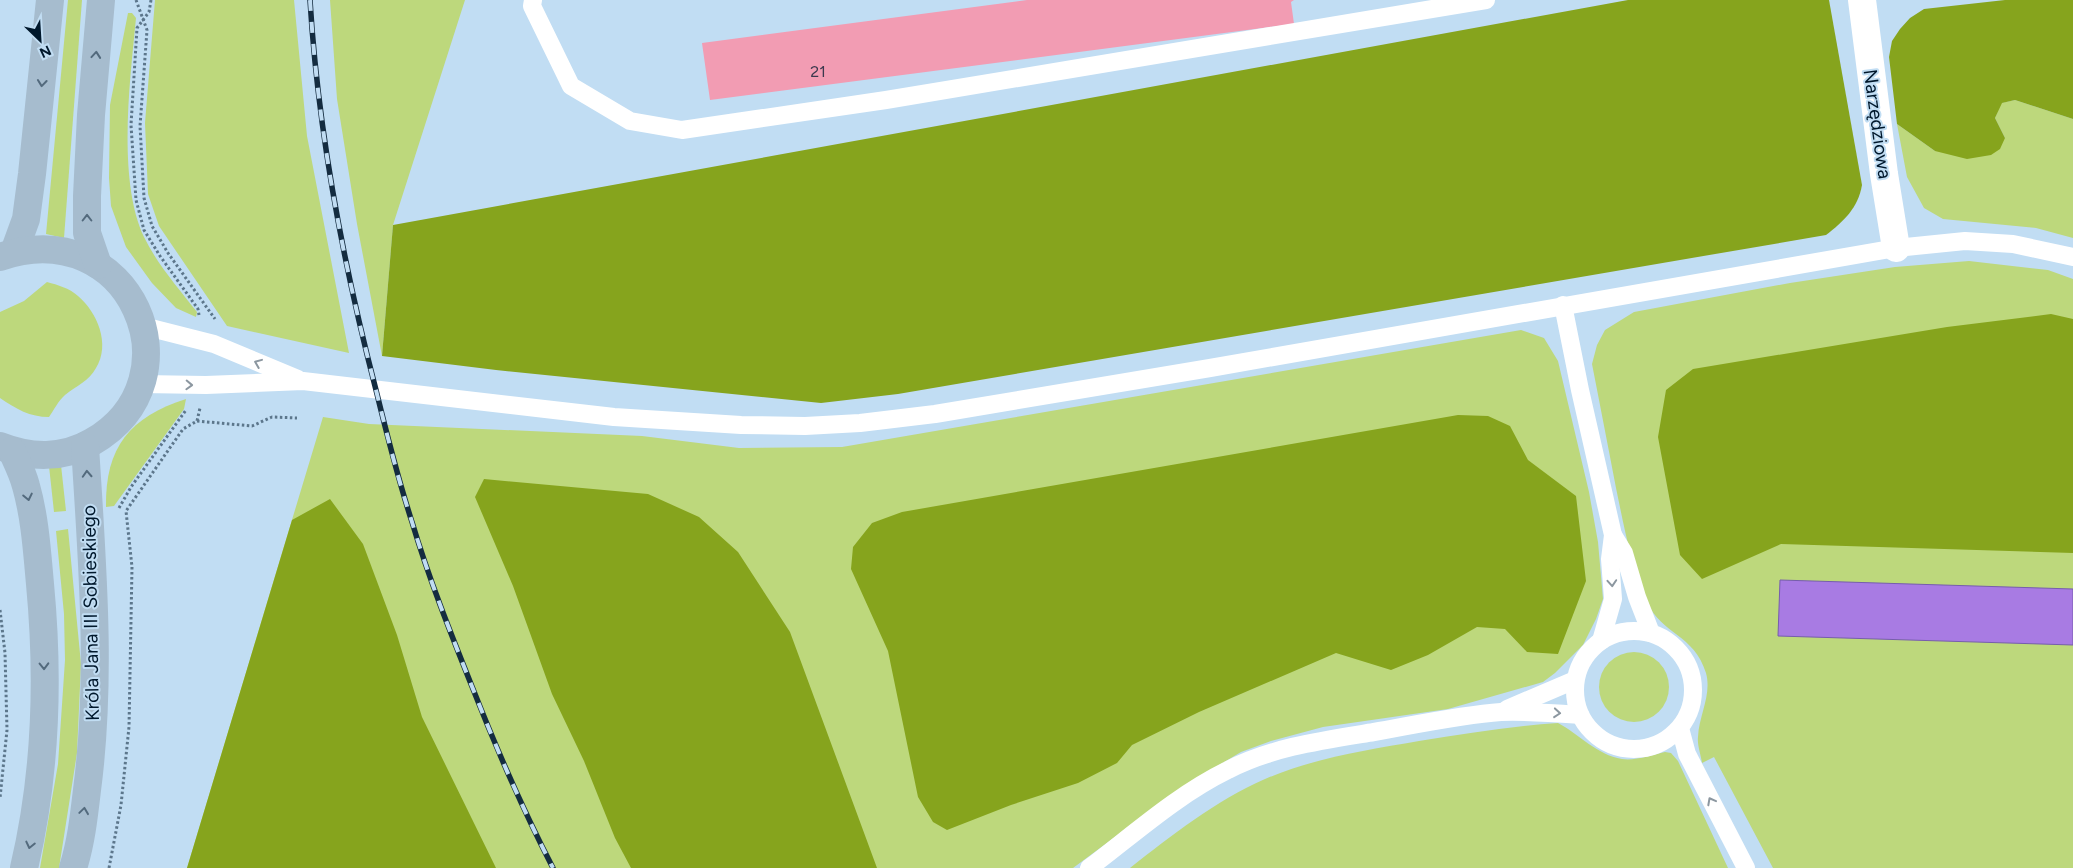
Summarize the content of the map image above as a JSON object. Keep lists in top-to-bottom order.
{
  "streets": {
    "main road": ["Króla Jana III Sobieskiego"],
    "street": ["Narzędziowa"]
  },
  "house_numbers": ["21"],
  "north": "bottom right"
}
